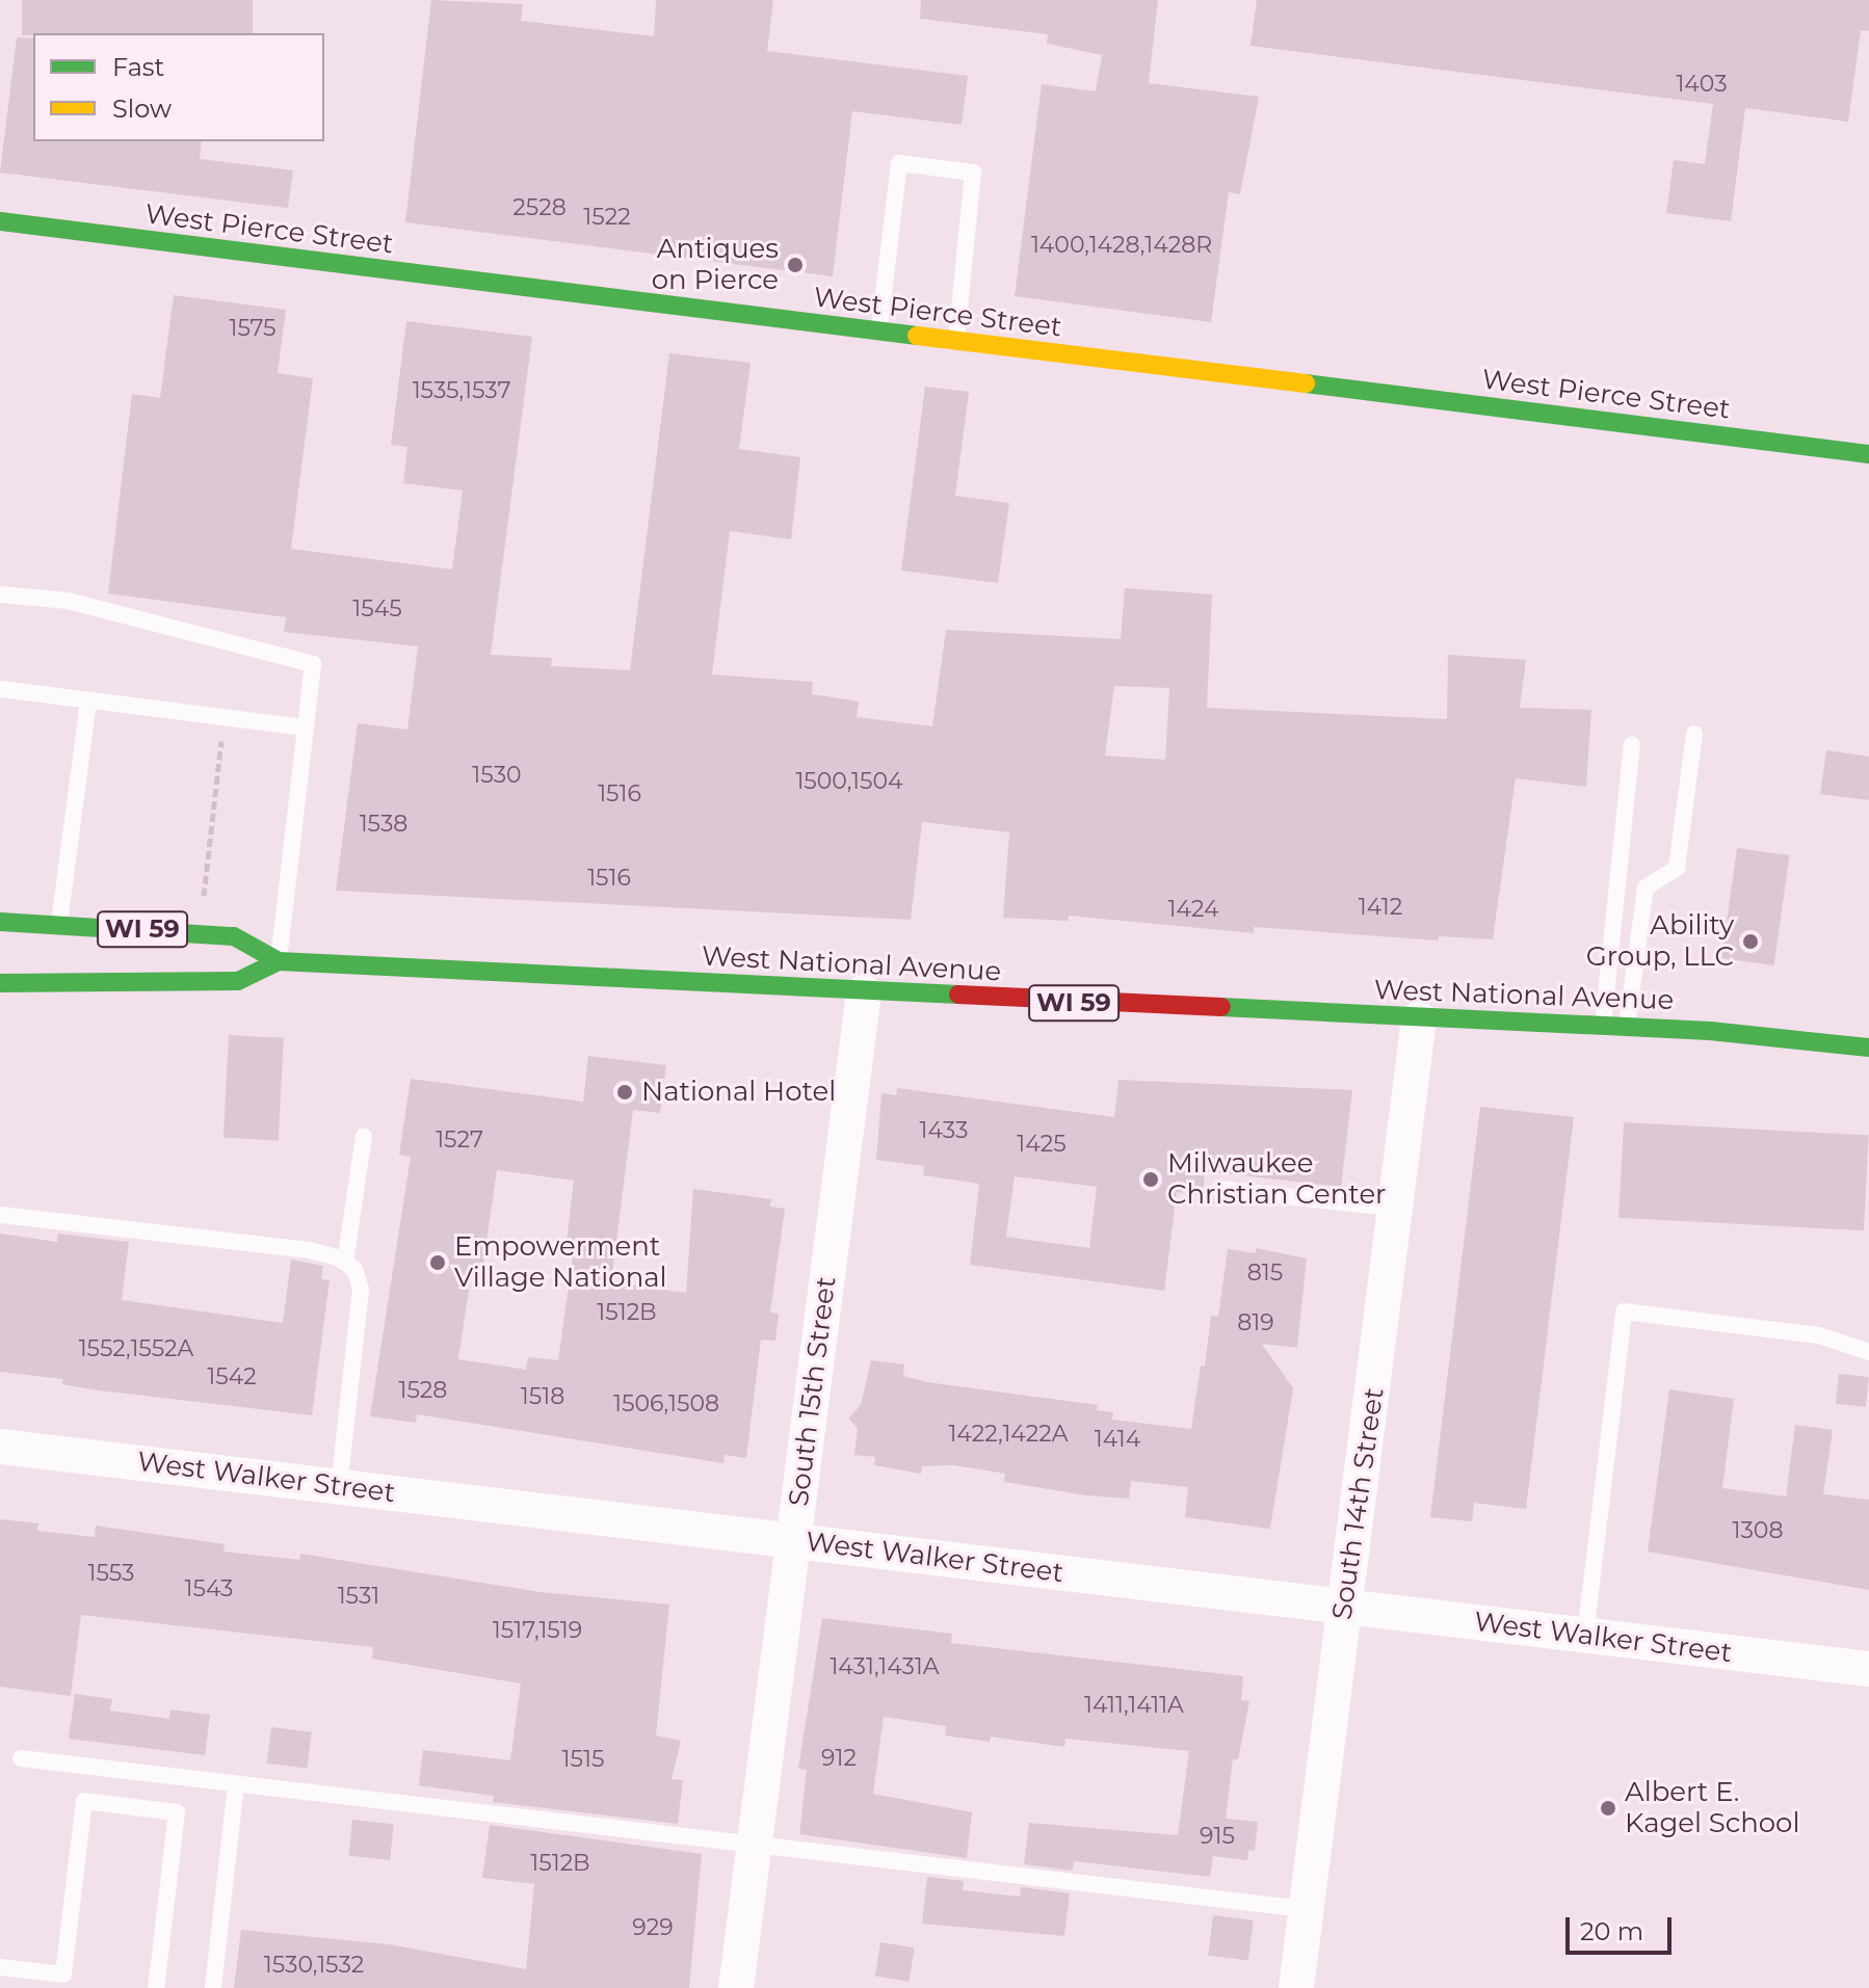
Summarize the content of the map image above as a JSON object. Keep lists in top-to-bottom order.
{
  "streets": {
    "main road": ["West Pierce Street", "WI 59", "West National Avenue"],
    "street": ["South 15th Street", "West Walker Street", "South 14th Street"]
  },
  "crossings": [
    ["West National Avenue", "South 15th Street"],
    ["West National Avenue", "South 14th Street"],
    ["South 15th Street", "West Walker Street"],
    ["West Walker Street", "South 14th Street"]
  ],
  "places": [
    "Antiques on Pierce",
    "Ability Group, LLC",
    "National Hotel",
    "Milwaukee Christian Center",
    "Empowerment Village National",
    "Albert E. Kagel School"
  ],
  "house_numbers": [
    "1403",
    "2528",
    "1522",
    "1400,1428,1428R",
    "1575",
    "1535,1537",
    "1545",
    "1530",
    "1500,1504",
    "1516",
    "1538",
    "1516",
    "1412",
    "1424",
    "1433",
    "1527",
    "1425",
    "815",
    "1512B",
    "819",
    "1552,1552A",
    "1542",
    "1528",
    "1518",
    "1506,1508",
    "1422,1422A",
    "1414",
    "1308",
    "1553",
    "1543",
    "1531",
    "1517,1519",
    "1431,1431A",
    "1411,1411A",
    "912",
    "1515",
    "915",
    "1512B",
    "929",
    "1530,1532"
  ],
  "legend": ["Fast", "Slow"],
  "scale_bar": "20 m"
}
